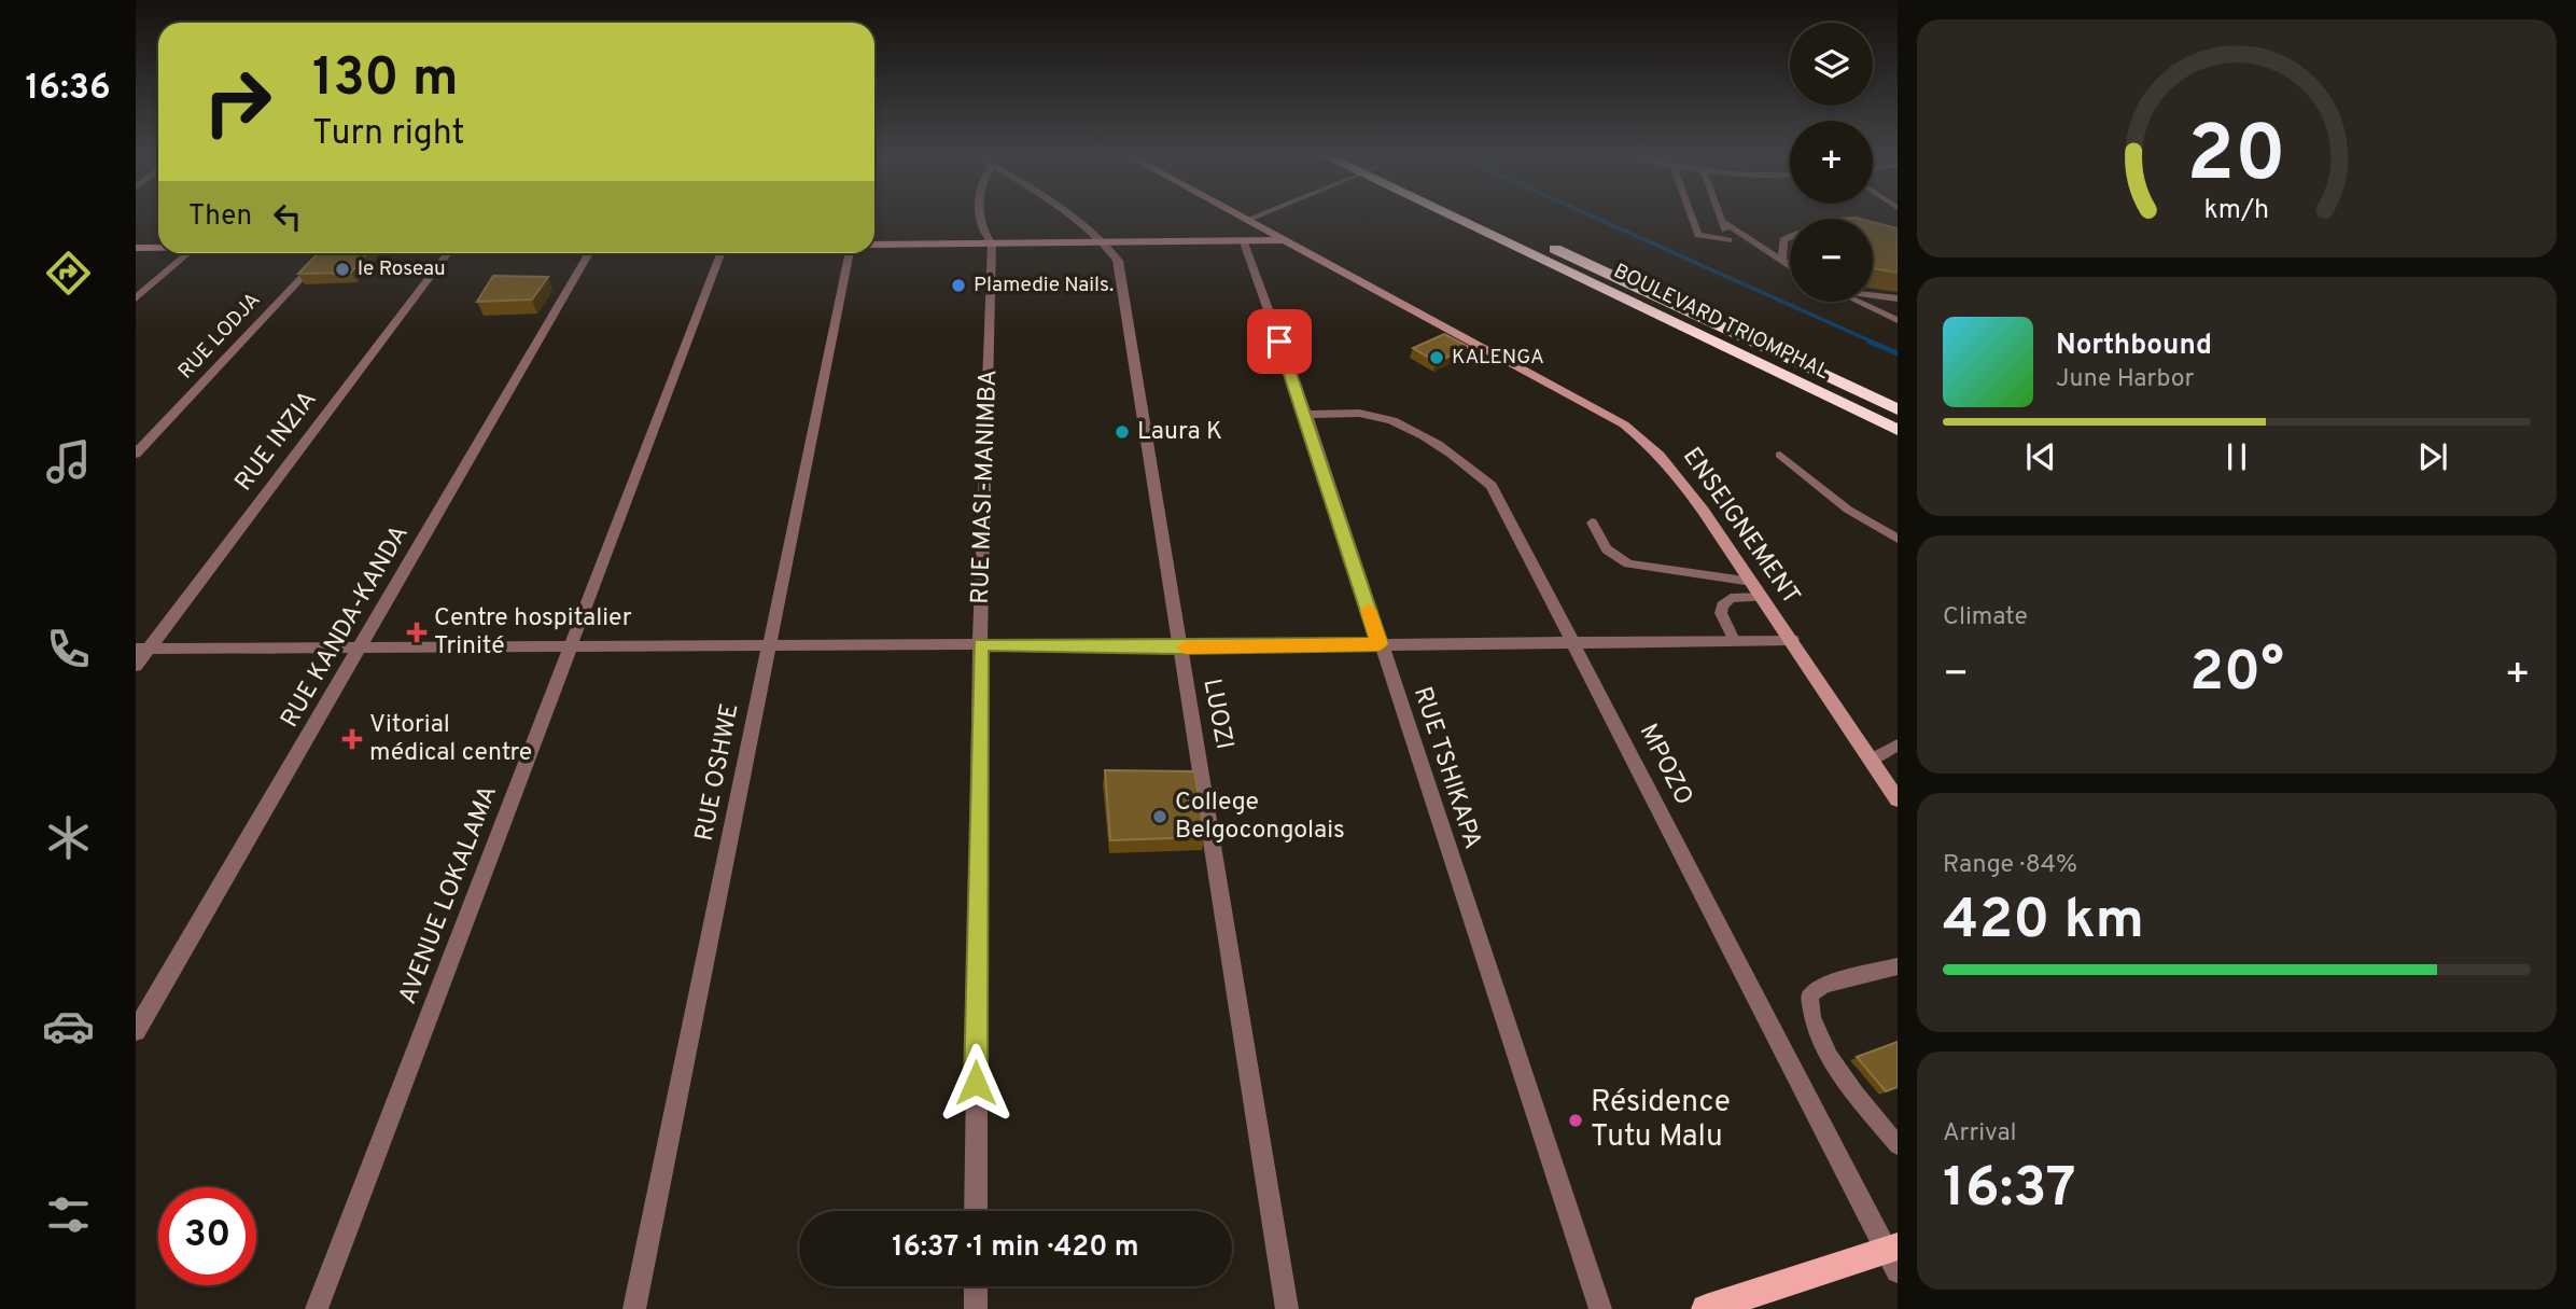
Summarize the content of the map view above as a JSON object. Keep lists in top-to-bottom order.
{
  "streets": {
    "highway": ["BOULEVARD TRIOMPHAL"],
    "street": [
      "RUE LODJA",
      "RUE INZIA",
      "RUE MASI-MANIMBA",
      "ENSEIGNEMENT",
      "RUE KANDA-KANDA",
      "LUOZI",
      "MPOZO",
      "RUE TSHIKAPA",
      "RUE OSHWE",
      "AVENUE LOKALAMA"
    ]
  },
  "crossings": [
    ["MPOZO", "RUE TSHIKAPA"]
  ],
  "places": {
    "other": [
      "le Roseau",
      "Plamedie Nails.",
      "KALENGA",
      "Laura K",
      "College Belgocongolais",
      "Résidence Tutu Malu"
    ],
    "health": ["Centre hospitalier Trinité", "Vitorial médical centre"]
  },
  "page": {
    "tabs": "16:36",
    "map_buttons": ["+", "−"],
    "turn": ["130 m", "Turn right"],
    "then": "Then",
    "song": ["Northbound", "June Harbor"],
    "tile": [
      "Climate",
      ["Range · 84%", "420 km"],
      ["Arrival", "16:37"]
    ],
    "heat": ["−", "20°", "+"],
    "limit": "30",
    "trip": "16:37 · 1 min · 420 m",
    "gauge": ["20", "km/h"]
  }
}
